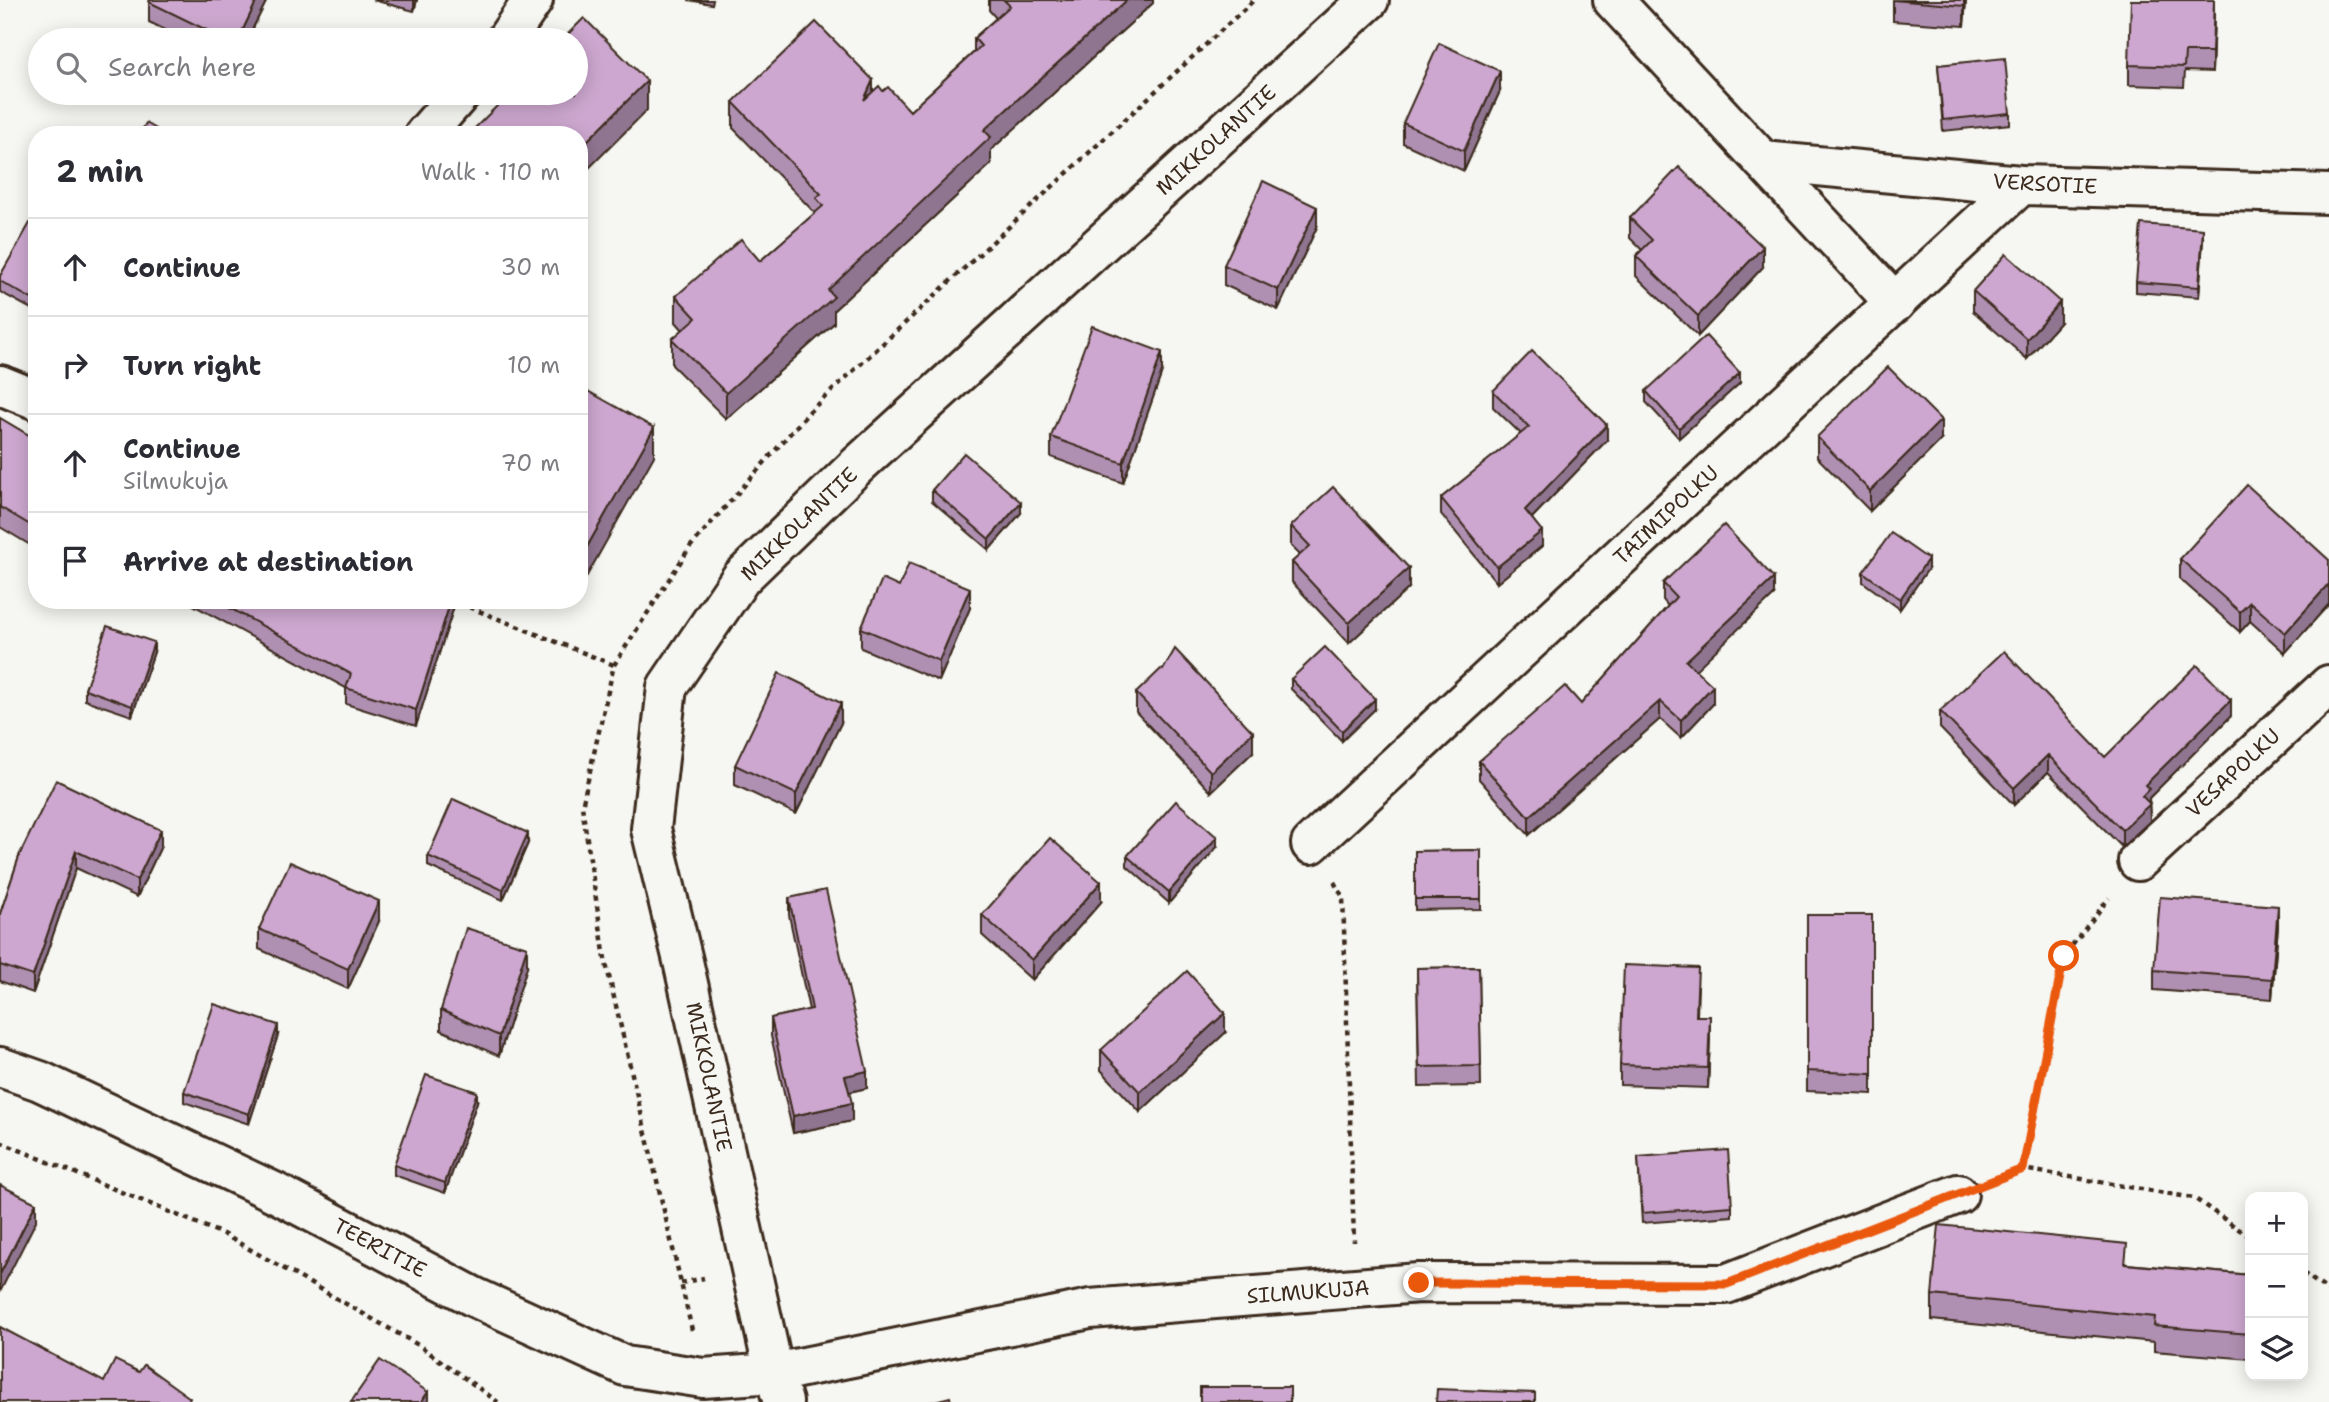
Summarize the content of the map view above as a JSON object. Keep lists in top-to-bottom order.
{
  "streets": {
    "street": [
      "MIKKOLANTIE",
      "VERSOTIE",
      "TAIMIPOLKU",
      "VESAPOLKU",
      "TEERITIE",
      "SILMUKUJA"
    ]
  },
  "crossings": [
    ["MIKKOLANTIE", "TEERITIE"],
    ["MIKKOLANTIE", "SILMUKUJA"],
    ["VERSOTIE", "TAIMIPOLKU"],
    ["TEERITIE", "SILMUKUJA"]
  ],
  "page": {
    "search": "Search here",
    "heading": ["2 min", "Walk · 110 m"],
    "list": [
      ["Continue", "30 m"],
      ["Turn right", "10 m"],
      ["Continue", "Silmukuja", "70 m"],
      "Arrive at destination"
    ],
    "map_buttons": ["+", "−"]
  }
}
